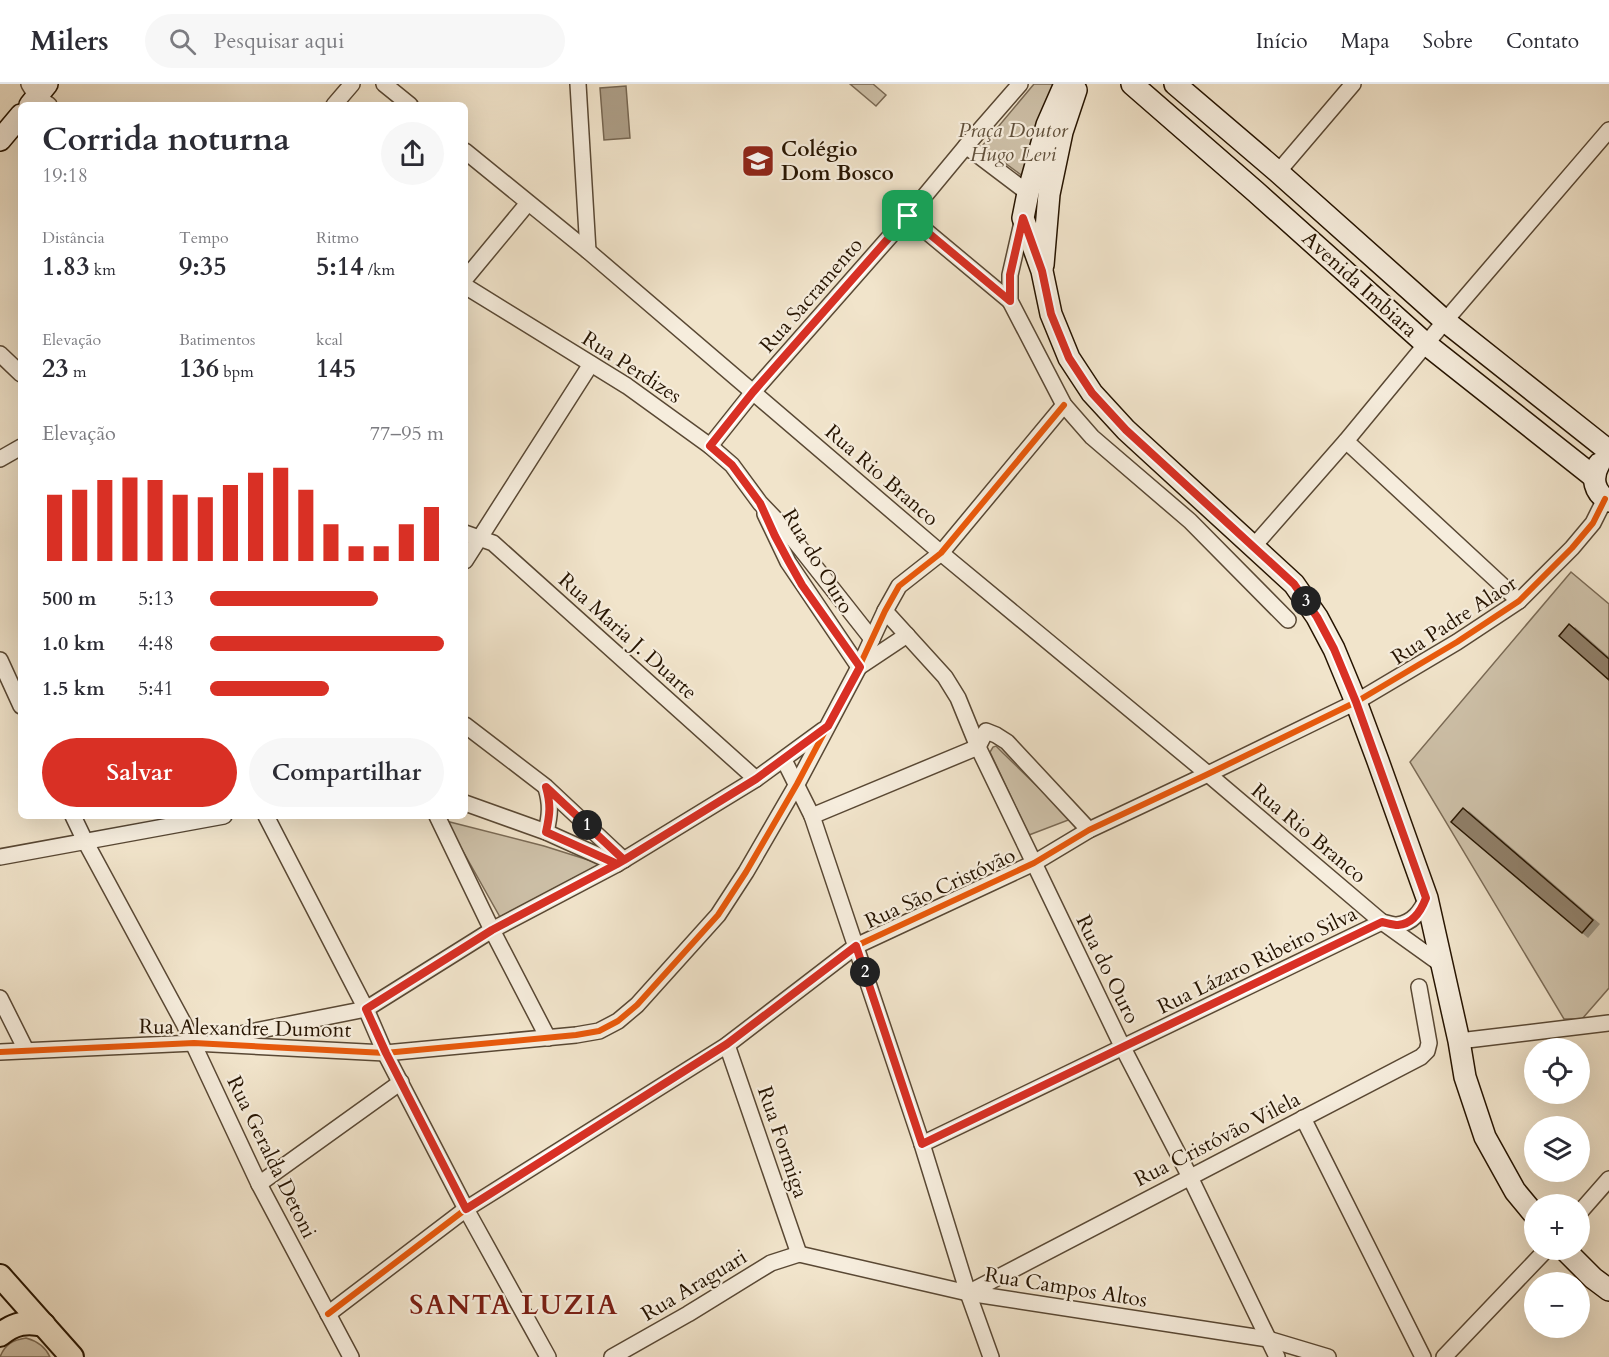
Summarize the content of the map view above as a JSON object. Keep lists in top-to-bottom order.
{
  "streets": {
    "main road": ["Avenida Imbiara"],
    "street": [
      "Rua Sacramento",
      "Rua Perdizes",
      "Rua Rio Branco",
      "Rua do Ouro",
      "Rua Padre Alaor",
      "Rua Maria J. Duarte",
      "Rua São Cristóvão",
      "Rua Lázaro Ribeiro Silva",
      "Rua Alexandre Dumont",
      "Rua Cristóvão Vilela",
      "Rua Formiga",
      "Rua Geralda Detoni",
      "Rua Araguari",
      "Rua Campos Altos"
    ]
  },
  "crossings": [
    ["Rua Sacramento", "Rua Perdizes"],
    ["Rua Sacramento", "Rua Rio Branco"],
    ["Rua Perdizes", "Rua do Ouro"],
    ["Rua Rio Branco", "Rua São Cristóvão"],
    ["Rua Rio Branco", "Rua Lázaro Ribeiro Silva"],
    ["Rua Rio Branco", "Rua Alexandre Dumont"],
    ["Rua do Ouro", "Rua São Cristóvão"],
    ["Rua do Ouro", "Rua Lázaro Ribeiro Silva"],
    ["Rua do Ouro", "Rua Alexandre Dumont"],
    ["Rua do Ouro", "Rua Cristóvão Vilela"],
    ["Rua do Ouro", "Rua Campos Altos"],
    ["Rua Padre Alaor", "Rua São Cristóvão"],
    ["Rua São Cristóvão", "Rua Formiga"],
    ["Rua São Cristóvão", "Rua Geralda Detoni"],
    ["Rua Alexandre Dumont", "Rua Geralda Detoni"],
    ["Rua Cristóvão Vilela", "Rua Campos Altos"],
    ["Rua Formiga", "Rua Araguari"],
    ["Rua Formiga", "Rua Campos Altos"],
    ["Rua Araguari", "Rua Campos Altos"]
  ],
  "districts": ["SANTA LUZIA"],
  "parks": ["Praça Doutor Hugo Levi"],
  "places": {
    "school or university": ["Colégio Dom Bosco"]
  },
  "page": {
    "header": "Milers",
    "search": "Pesquisar aqui",
    "nav": [
      "Início",
      "Mapa",
      "Sobre",
      "Contato"
    ],
    "heading": ["Corrida noturna", "19:18"],
    "stats": [
      ["Distância", "1.83 km"],
      ["Tempo", "9:35"],
      ["Ritmo", "5:14 /km"],
      ["Elevação", "23 m"],
      ["Batimentos", "136 bpm"],
      ["kcal", "145"]
    ],
    "chart": ["Elevação", "77–95 m"],
    "list": [
      {
        "name": "500 m",
        "note": "5:13"
      },
      {
        "name": "1.0 km",
        "note": "4:48"
      },
      {
        "name": "1.5 km",
        "note": "5:41"
      }
    ],
    "pins": ["3", "1", "2"],
    "buttons": ["Salvar", "Compartilhar"],
    "map_buttons": ["+", "−"]
  }
}
